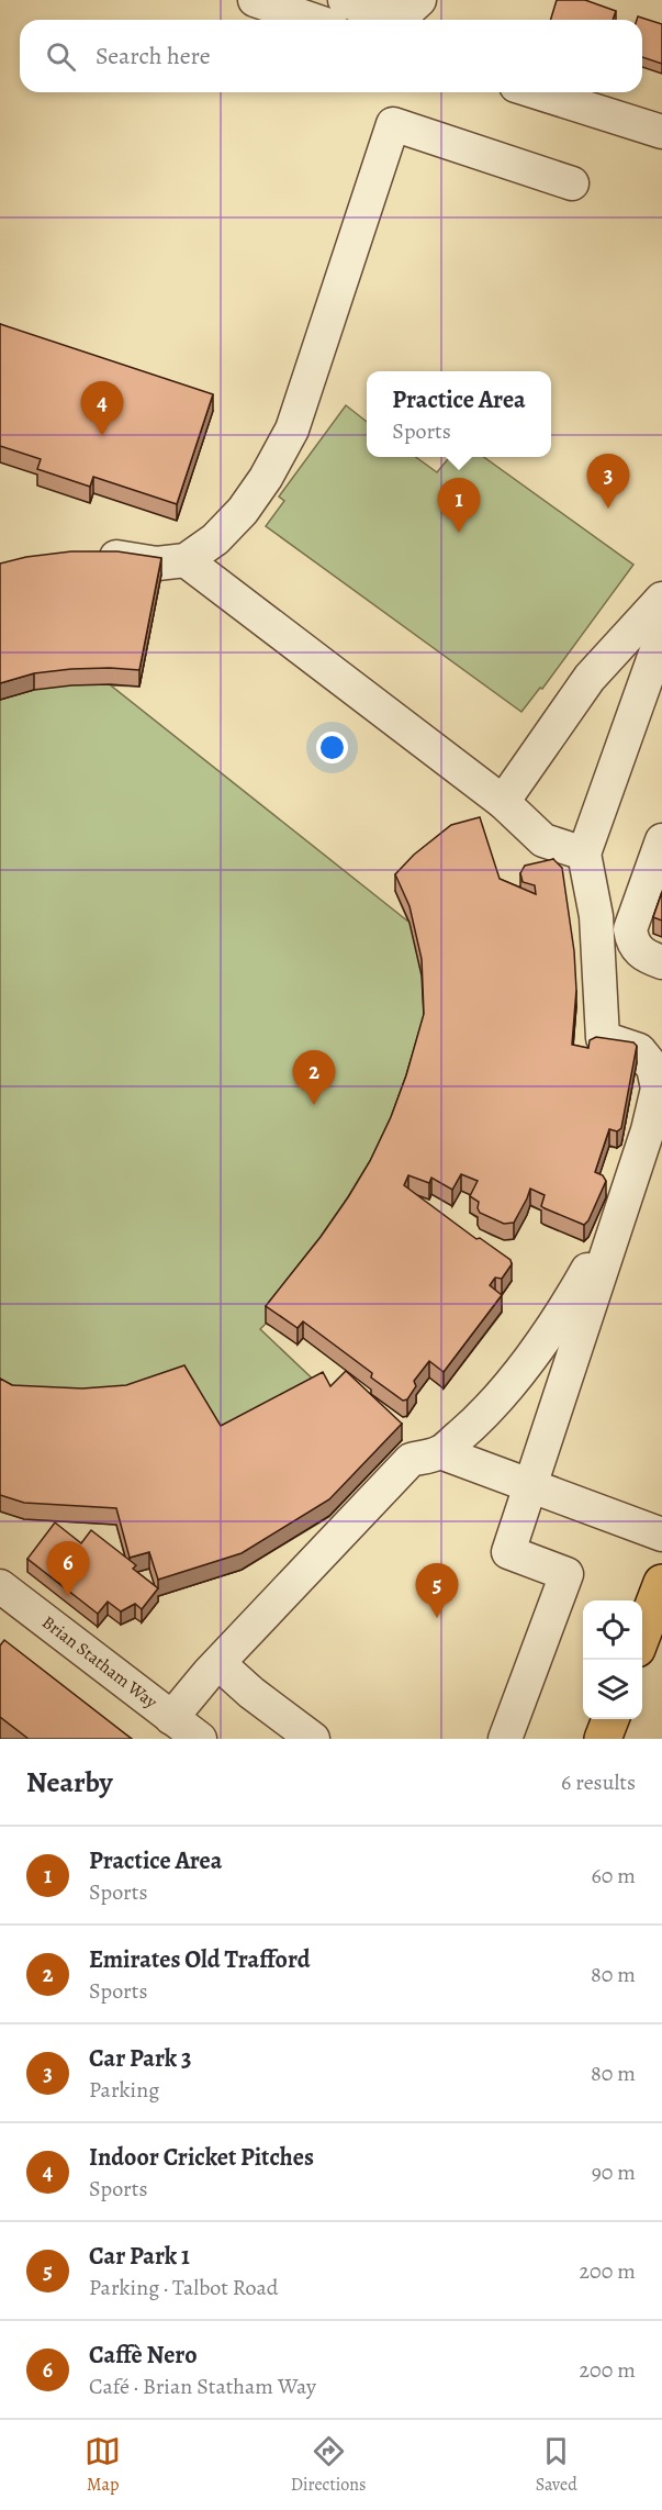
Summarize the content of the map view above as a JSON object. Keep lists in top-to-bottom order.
{
  "streets": {
    "street": ["Brian Statham Way"]
  },
  "page": {
    "search": "Search here",
    "popup": ["Practice Area", "Sports"],
    "pins": [
      "4",
      "3",
      "1",
      "2",
      "6",
      "5"
    ],
    "heading": ["Nearby", "6 results"],
    "list": [
      {
        "mark": "1",
        "name": "Practice Area",
        "note": "Sports",
        "value": "60 m"
      },
      {
        "mark": "2",
        "name": "Emirates Old Trafford",
        "note": "Sports",
        "value": "80 m"
      },
      {
        "mark": "3",
        "name": "Car Park 3",
        "note": "Parking",
        "value": "80 m"
      },
      {
        "mark": "4",
        "name": "Indoor Cricket Pitches",
        "note": "Sports",
        "value": "90 m"
      },
      {
        "mark": "5",
        "name": "Car Park 1",
        "note": "Parking · Talbot Road",
        "value": "200 m"
      },
      {
        "mark": "6",
        "name": "Caffè Nero",
        "note": "Café · Brian Statham Way",
        "value": "200 m"
      }
    ],
    "nav": ["Map", "Directions", "Saved"]
  }
}
